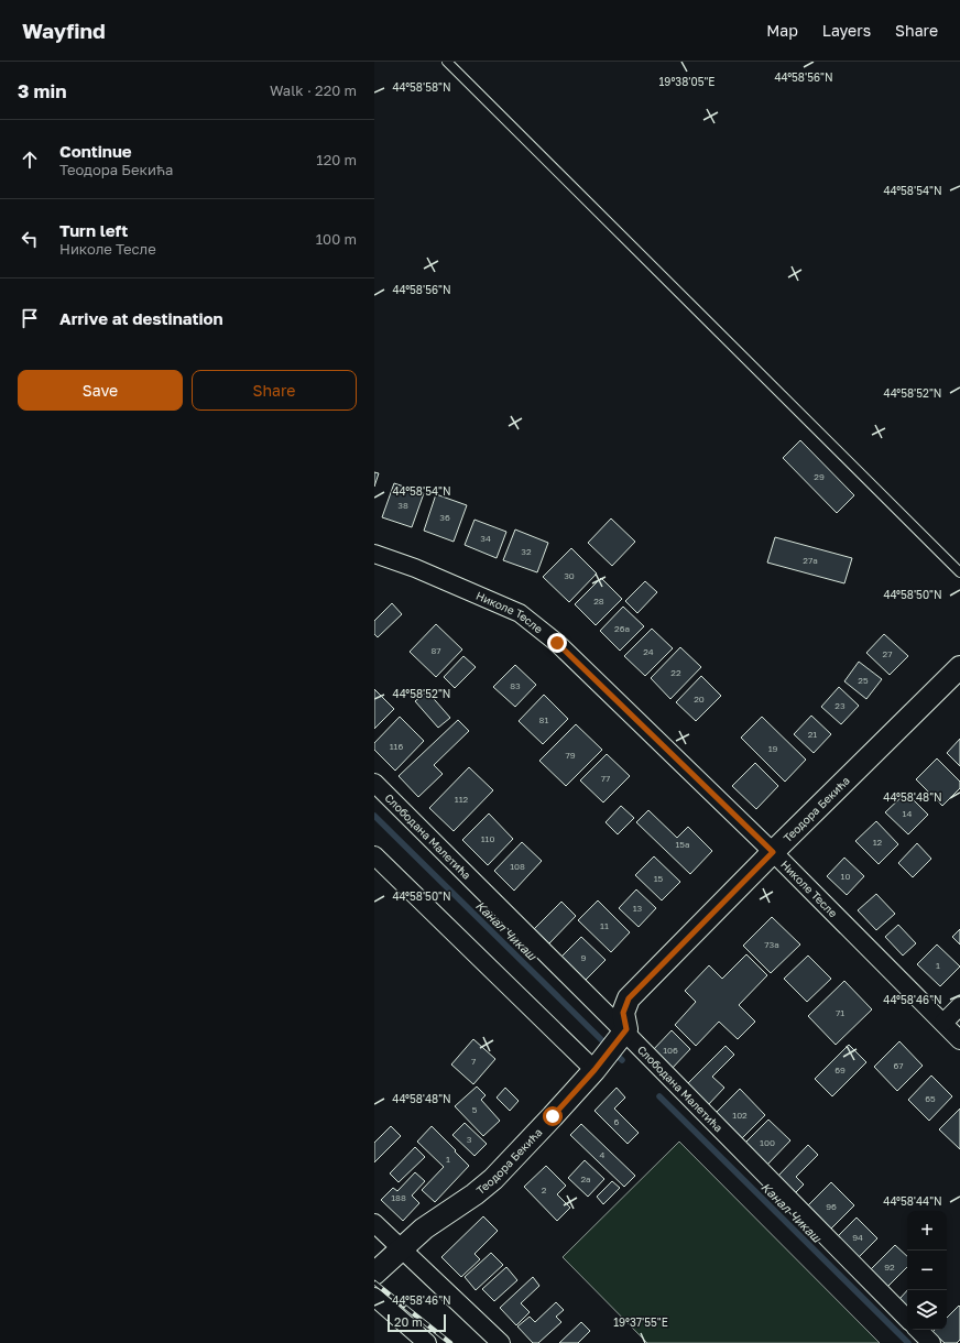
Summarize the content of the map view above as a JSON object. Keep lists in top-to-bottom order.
{
  "streets": {
    "street": ["Николе Тесле", "Теодора Бекића", "Слободана Малетића"]
  },
  "crossings": [
    ["Николе Тесле", "Теодора Бекића"],
    ["Теодора Бекића", "Слободана Малетића"]
  ],
  "water": ["Канал Чикаш"],
  "house_numbers": [
    "29",
    "38",
    "36",
    "34",
    "32",
    "27a",
    "30",
    "28",
    "26a",
    "87",
    "24",
    "27",
    "22",
    "25",
    "83",
    "20",
    "23",
    "81",
    "21",
    "116",
    "19",
    "79",
    "77",
    "112",
    "14",
    "110",
    "12",
    "15a",
    "108",
    "10",
    "15",
    "13",
    "11",
    "73a",
    "9",
    "1",
    "71",
    "106",
    "7",
    "67",
    "69",
    "65",
    "5",
    "102",
    "6",
    "3",
    "100",
    "4",
    "1",
    "2a",
    "2",
    "188",
    "96",
    "94",
    "92"
  ],
  "scale_bar": "20 m",
  "page": {
    "header": "Wayfind",
    "nav": ["Map", "Layers", "Share"],
    "heading": ["3 min", "Walk · 220 m"],
    "list": [
      ["Continue", "Теодора Бекића", "120 m"],
      ["Turn left", "Николе Тесле", "100 m"],
      "Arrive at destination"
    ],
    "buttons": ["Save", "Share"],
    "map_buttons": ["+", "−"],
    "scale": "20 m"
  },
  "coordinates": [
    "44°58'56\"N",
    "19°38'05\"E",
    "44°58'58\"N",
    "44°58'54\"N",
    "44°58'52\"N",
    "44°58'50\"N",
    "44°58'48\"N",
    "44°58'46\"N",
    "44°58'44\"N",
    "19°37'55\"E"
  ]
}
